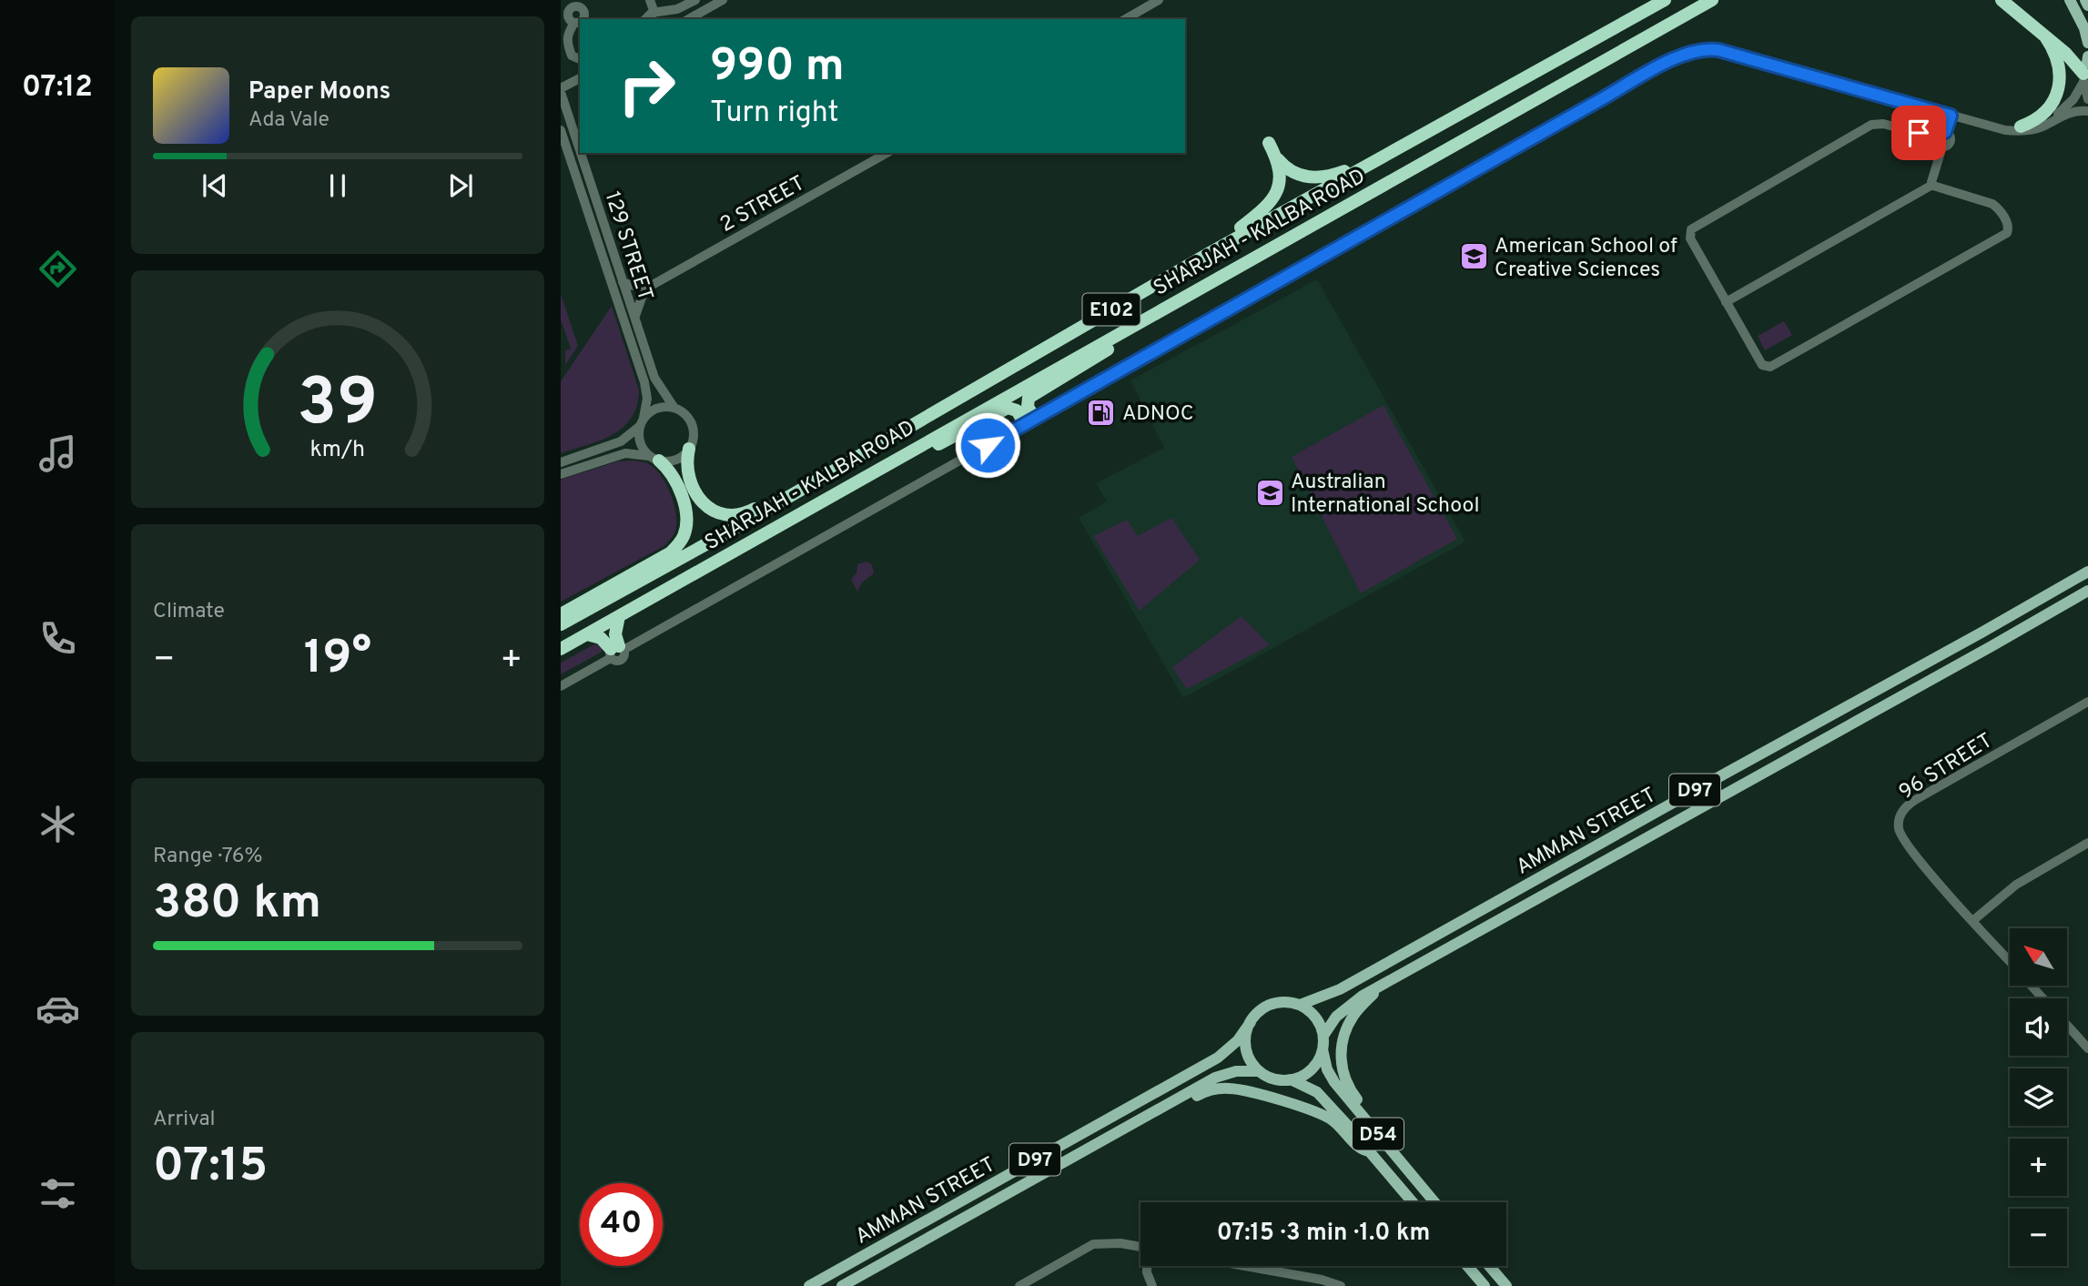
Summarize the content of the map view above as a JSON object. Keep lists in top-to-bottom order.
{
  "streets": {
    "highway": ["SHARJAH - KALBA ROAD", "E102"],
    "main road": ["D97", "AMMAN STREET", "D54"],
    "street": ["2 STREET", "129 STREET", "96 STREET"]
  },
  "crossings": [
    ["AMMAN STREET", "D54"]
  ],
  "places": {
    "school or university": ["American School of Creative Sciences", "Australian International School"],
    "fuel station": ["ADNOC"]
  },
  "north": "top left",
  "page": {
    "tabs": "07:12",
    "turn": ["990 m", "Turn right"],
    "song": ["Paper Moons", "Ada Vale"],
    "tile": [
      "Climate",
      ["Range · 76%", "380 km"],
      ["Arrival", "07:15"]
    ],
    "heat": ["−", "19°", "+"],
    "map_buttons": ["+", "−"],
    "limit": "40",
    "trip": "07:15 · 3 min · 1.0 km",
    "gauge": ["39", "km/h"]
  }
}
